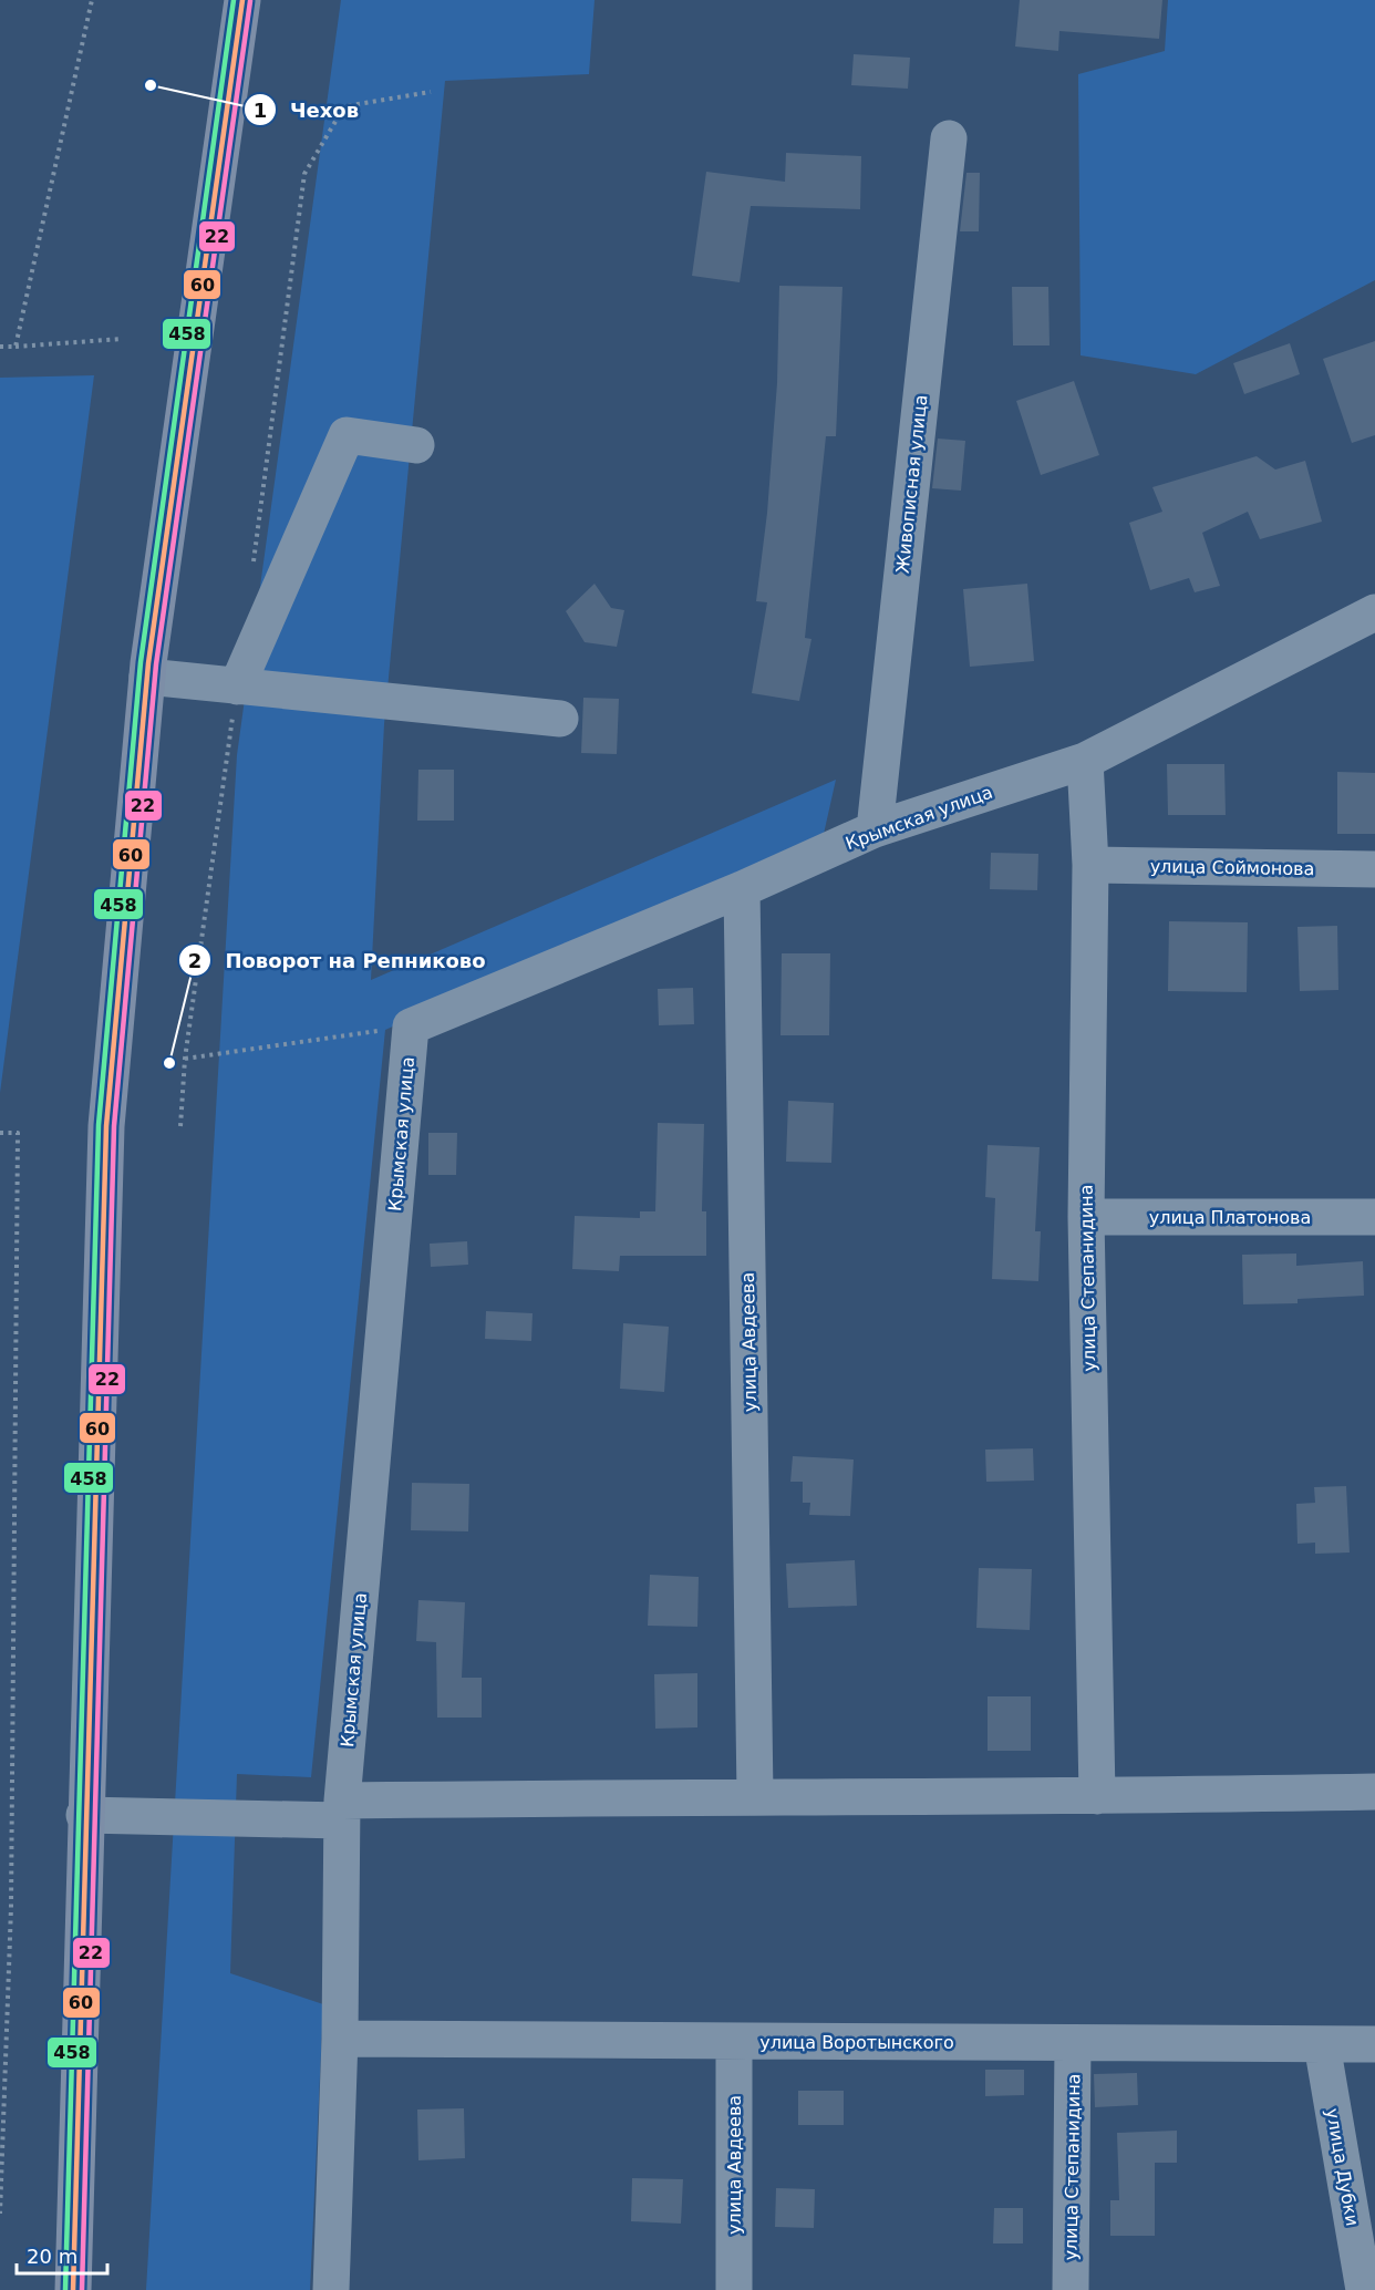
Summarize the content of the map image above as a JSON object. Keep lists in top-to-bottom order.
{
  "streets": {
    "street": [
      "Живописная улица",
      "Крымская улица",
      "улица Соймонова",
      "улица Платонова",
      "улица Степанидина",
      "улица Авдеева",
      "улица Воротынского",
      "улица Дубки"
    ]
  },
  "crossings": [
    ["Живописная улица", "Крымская улица"],
    ["Крымская улица", "улица Степанидина"],
    ["Крымская улица", "улица Авдеева"],
    ["Крымская улица", "улица Воротынского"],
    ["улица Соймонова", "улица Степанидина"],
    ["улица Платонова", "улица Степанидина"],
    ["улица Степанидина", "улица Воротынского"],
    ["улица Авдеева", "улица Воротынского"],
    ["улица Воротынского", "улица Дубки"]
  ],
  "places": ["Чехов", "Поворот на Репниково"],
  "lines": ["transit line 60", "transit line 458", "transit line 22"],
  "scale_bar": "20 m"
}
